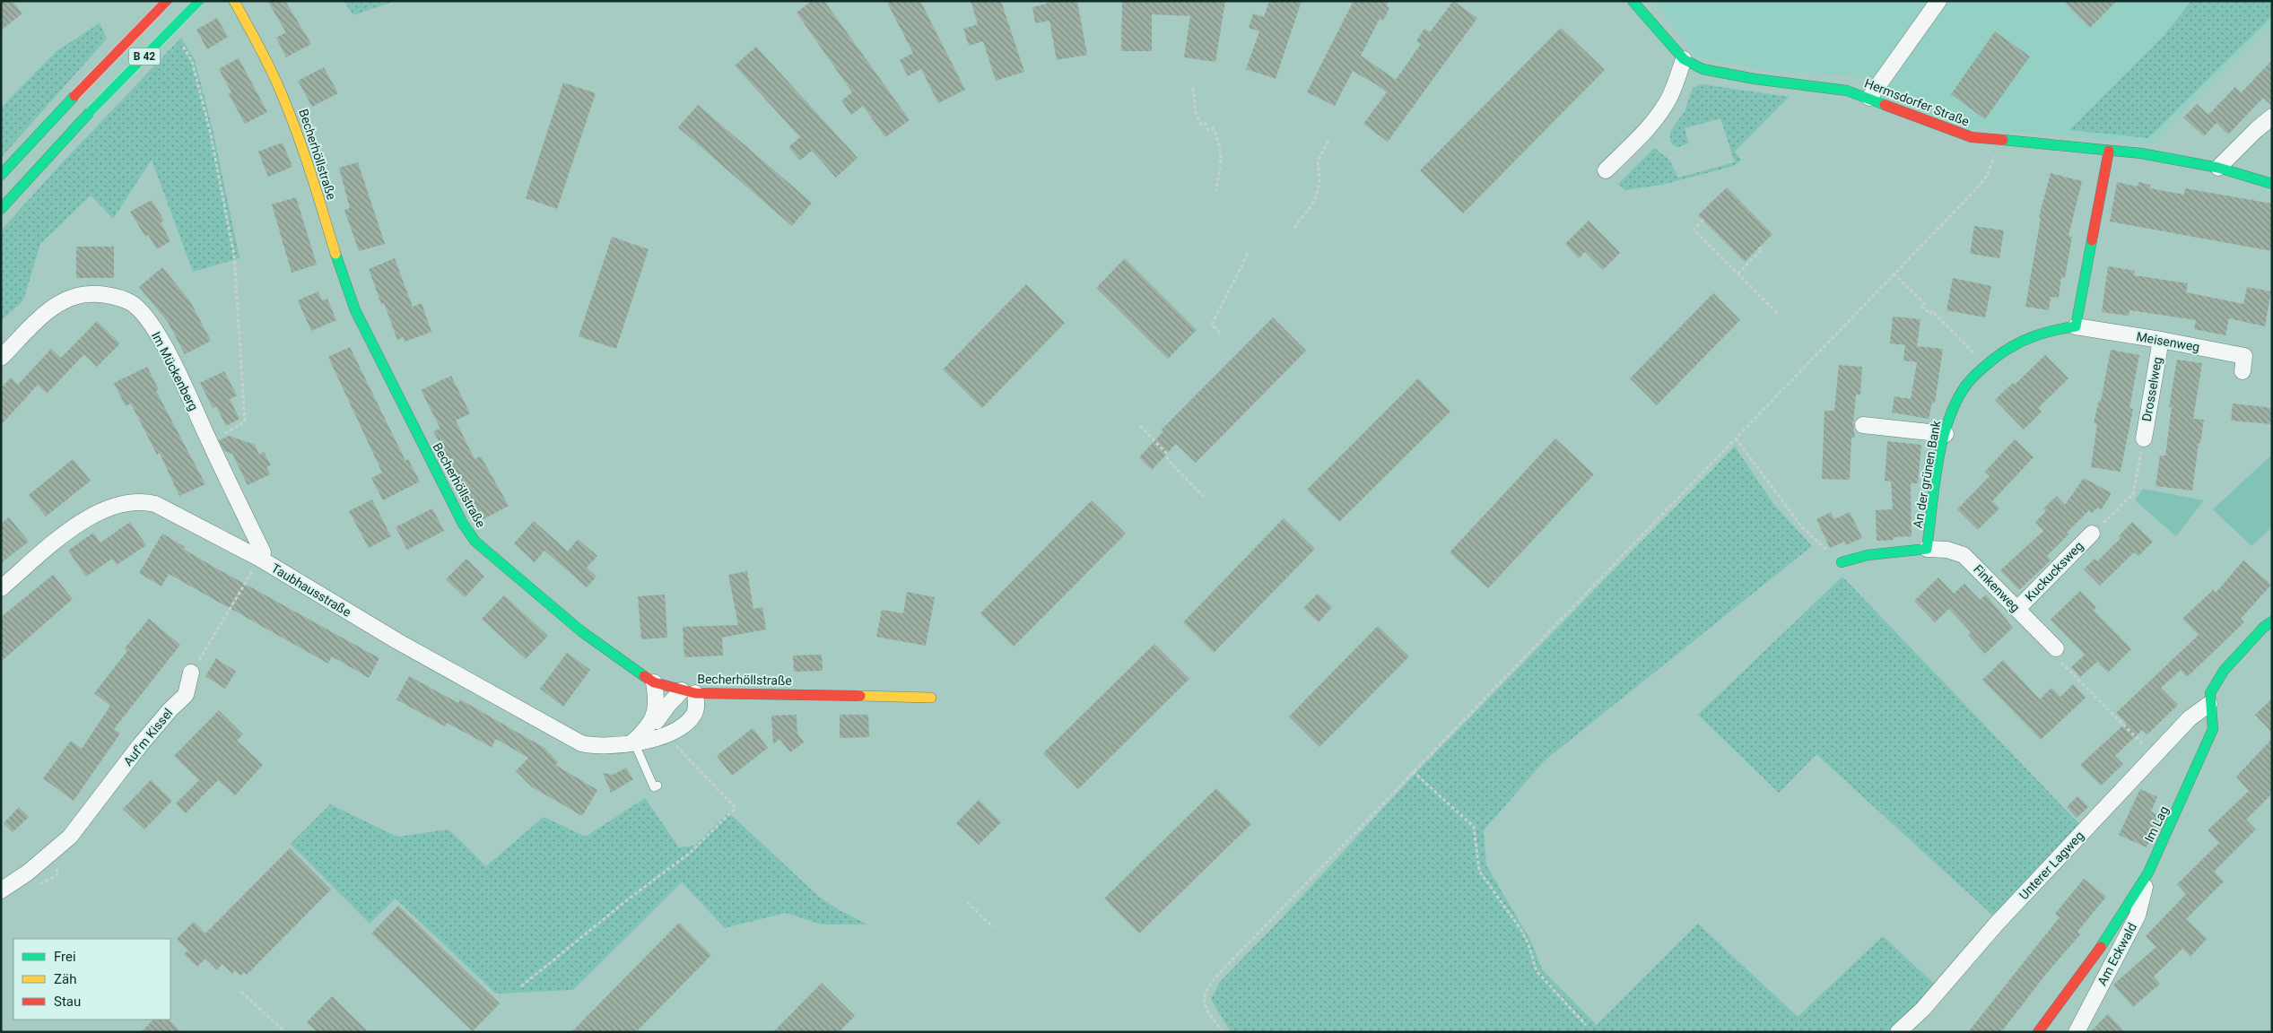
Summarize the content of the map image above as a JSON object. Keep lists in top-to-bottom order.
{
  "streets": {
    "main road": [
      "B 42",
      "Hermsdorfer Straße",
      "Becherhöllstraße",
      "An der grünen Bank",
      "Im Lag"
    ],
    "street": [
      "Meisenweg",
      "Im Mückenberg",
      "Drosselweg",
      "Kuckucksweg",
      "Finkenweg",
      "Taubhausstraße",
      "Auf'm Kissel",
      "Unterer Lagweg",
      "Am Eckwald"
    ]
  },
  "crossings": [
    ["Becherhöllstraße", "Taubhausstraße"],
    ["Meisenweg", "Drosselweg"],
    ["Meisenweg", "An der grünen Bank"],
    ["Im Mückenberg", "Taubhausstraße"],
    ["An der grünen Bank", "Finkenweg"],
    ["Kuckucksweg", "Finkenweg"],
    ["Im Lag", "Unterer Lagweg"],
    ["Im Lag", "Am Eckwald"]
  ],
  "legend": ["Frei", "Zäh", "Stau"]
}
